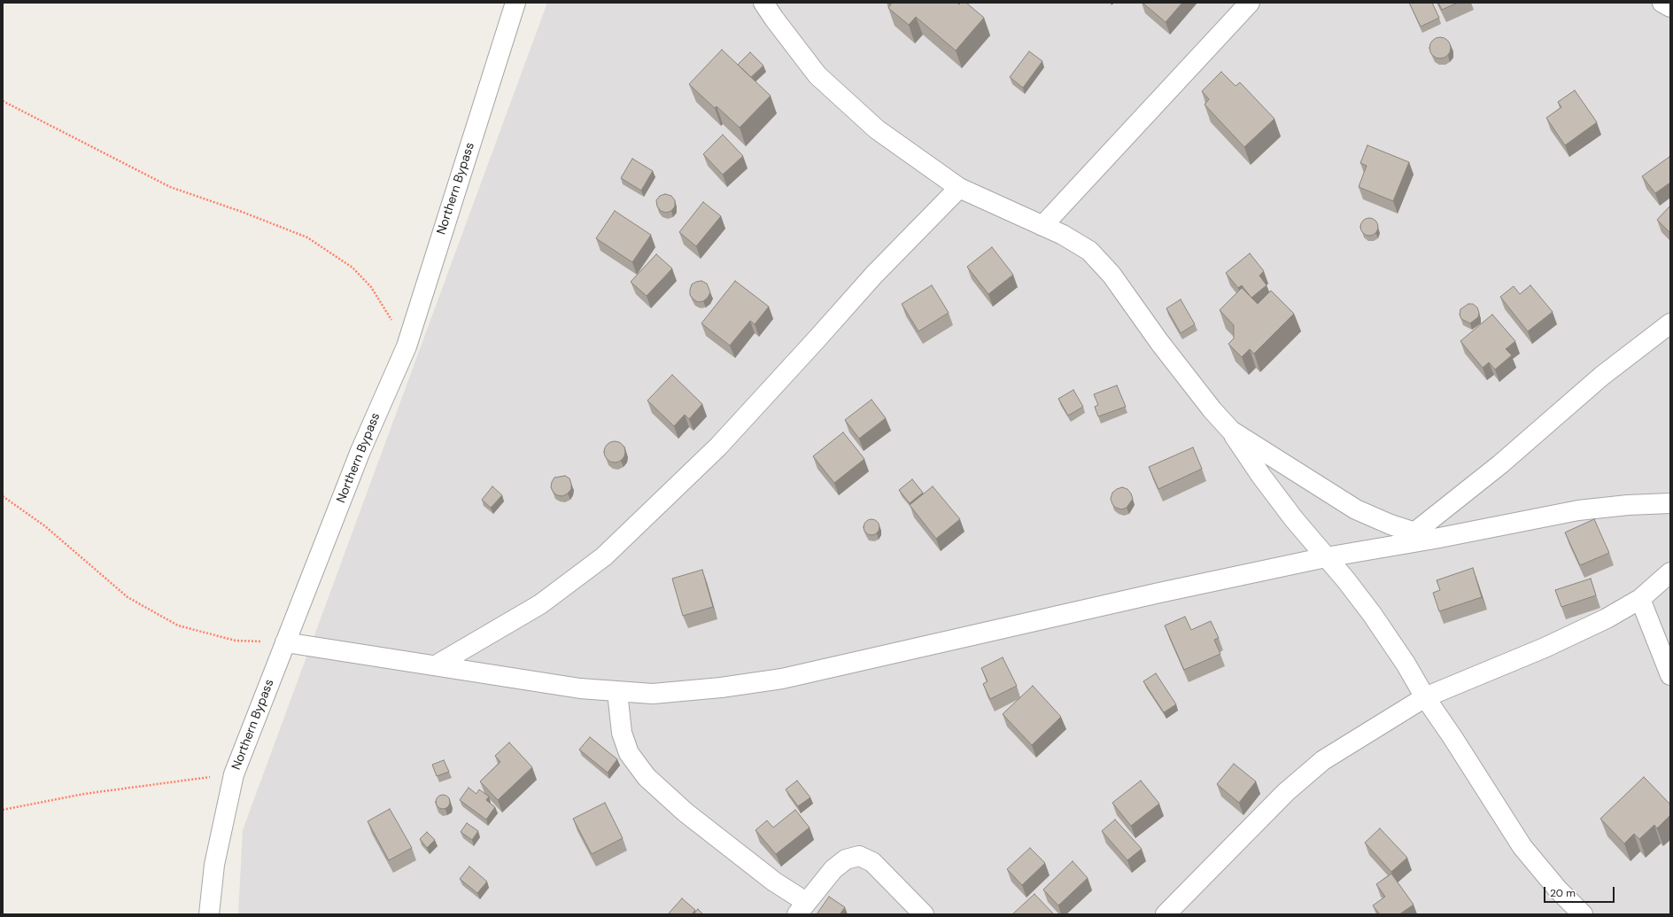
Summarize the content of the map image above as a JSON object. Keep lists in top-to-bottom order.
{
  "streets": {
    "street": ["Northern Bypass"]
  },
  "scale_bar": "20 m"
}
